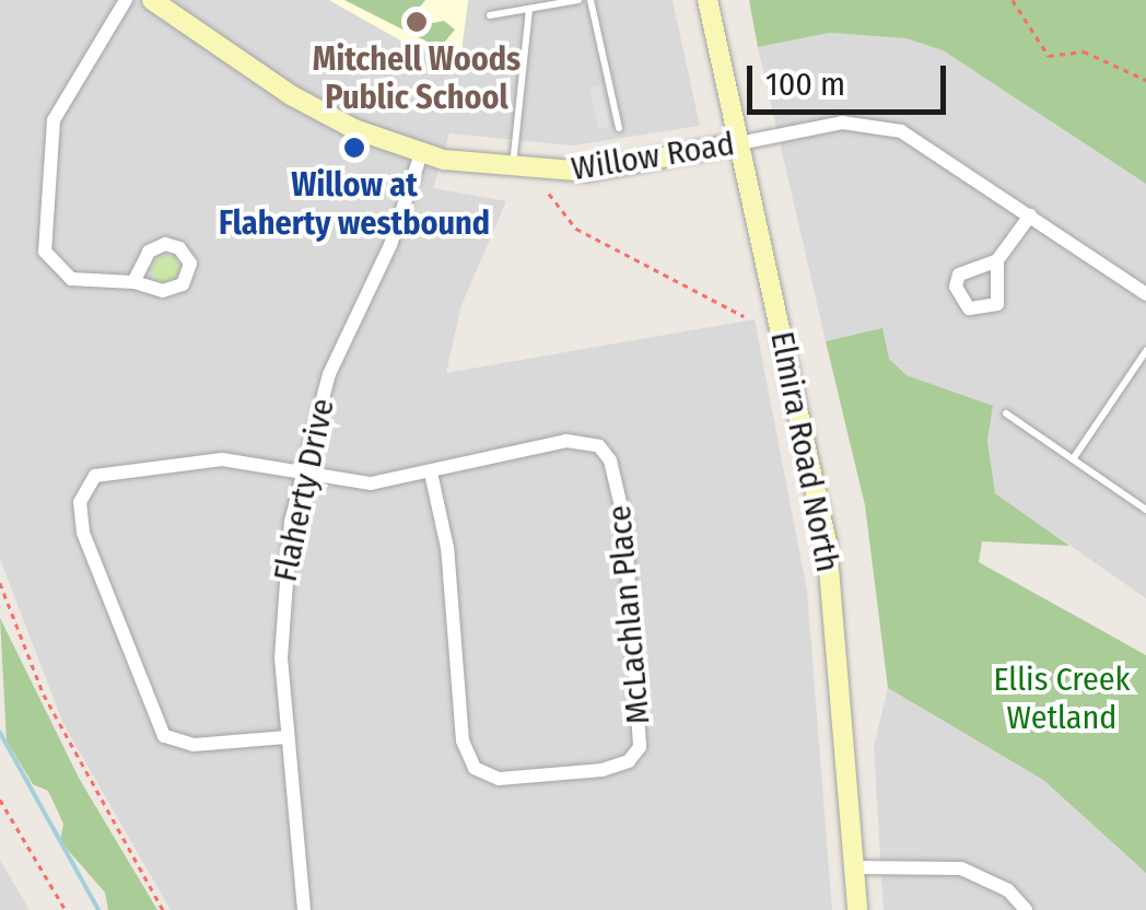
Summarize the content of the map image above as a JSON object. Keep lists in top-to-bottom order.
{
  "streets": {
    "main road": ["Willow Road", "Elmira Road North"],
    "street": ["Flaherty Drive", "McLachlan Place"]
  },
  "crossings": [
    ["Willow Road", "Elmira Road North"],
    ["Willow Road", "Flaherty Drive"],
    ["Flaherty Drive", "McLachlan Place"]
  ],
  "parks": ["Ellis Creek Wetland"],
  "places": ["Mitchell Woods Public School", "Willow at Flaherty westbound"],
  "scale_bar": "100 m"
}
